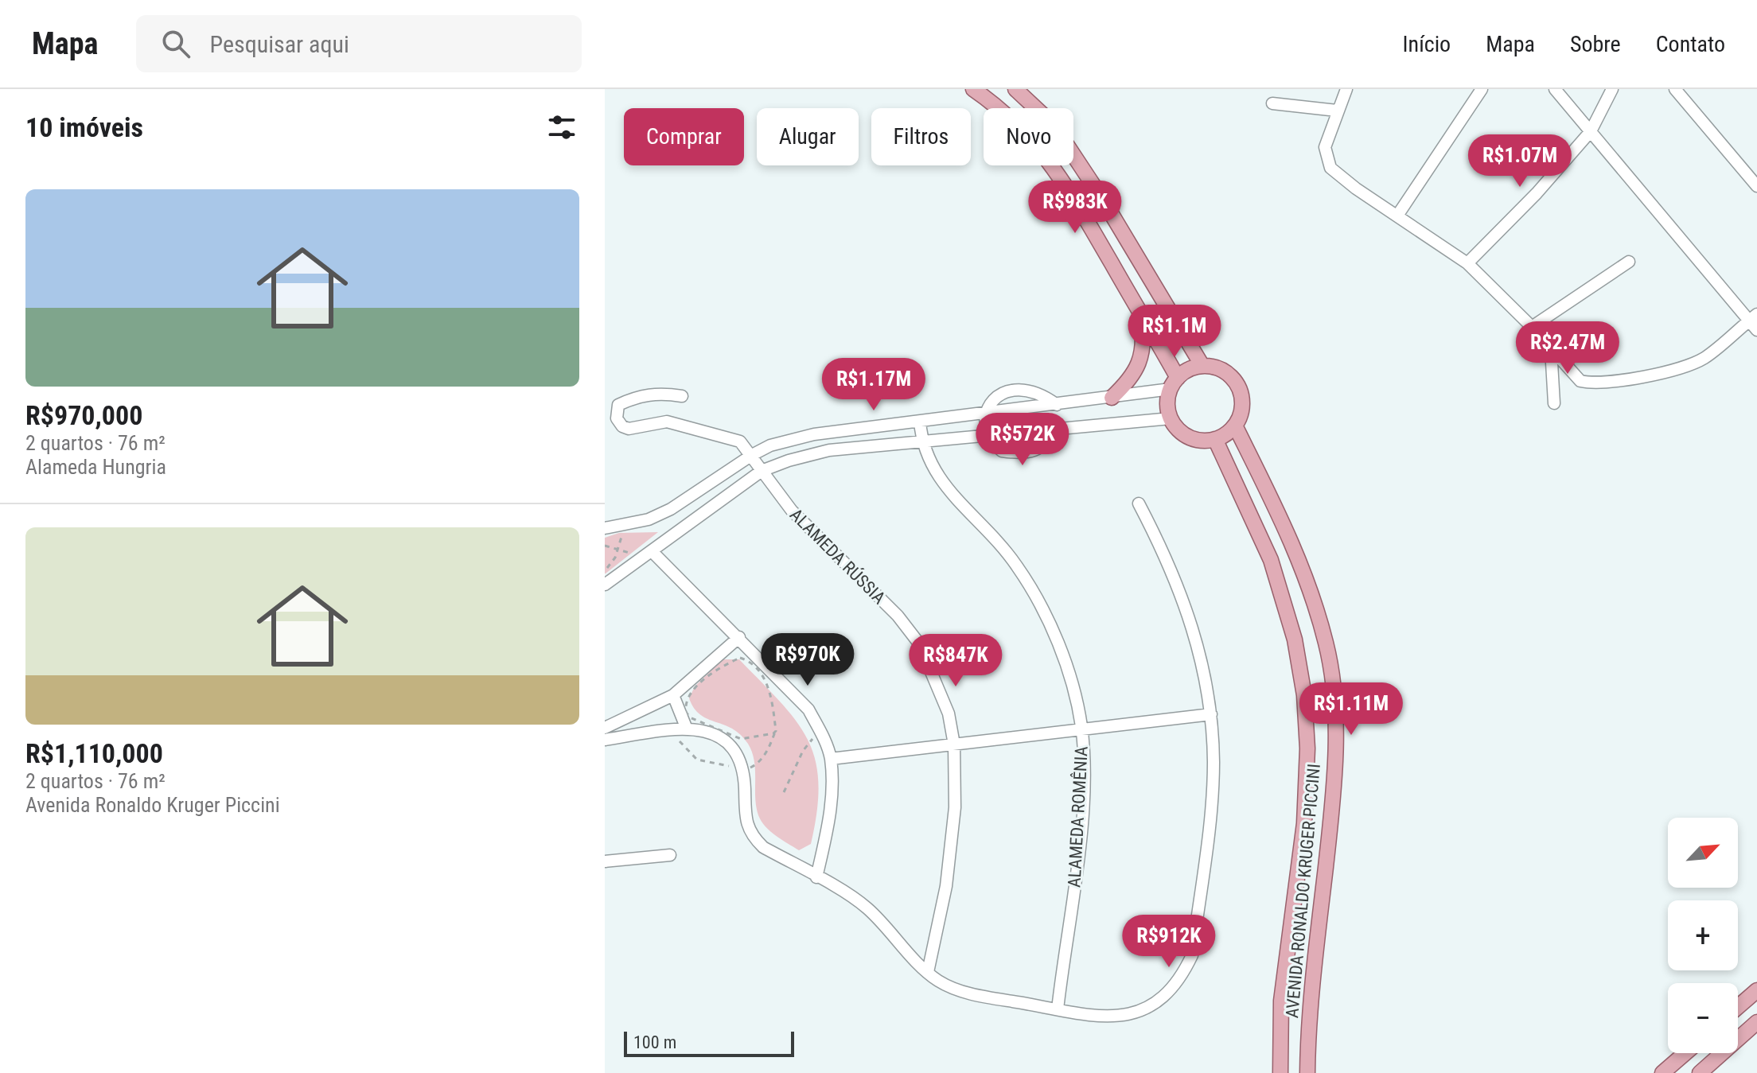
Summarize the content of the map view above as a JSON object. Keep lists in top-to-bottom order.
{
  "streets": {
    "main road": ["AVENIDA RONALDO KRUGER PICCINI"],
    "street": ["ALAMEDA RÚSSIA", "ALAMEDA ROMÊNIA"]
  },
  "scale_bar": "100 m",
  "north": "top right",
  "page": {
    "header": "Mapa",
    "search": "Pesquisar aqui",
    "nav": [
      "Início",
      "Mapa",
      "Sobre",
      "Contato"
    ],
    "heading": "10 imóveis",
    "chip": [
      "Comprar",
      "Alugar",
      "Filtros",
      "Novo"
    ],
    "price": [
      "R$1.07M",
      "R$983K",
      "R$1.1M",
      "R$2.47M",
      "R$1.17M",
      "R$572K",
      "R$970K",
      "R$847K",
      "R$1.11M",
      "R$912K"
    ],
    "list": [
      {
        "name": "R$970,000",
        "note": "2 quartos · 76 m² · Alameda Hungria"
      },
      {
        "name": "R$1,110,000",
        "note": "2 quartos · 76 m² · Avenida Ronaldo Kruger Piccini"
      }
    ],
    "map_buttons": ["+", "−"],
    "scale": "100 m"
  }
}
